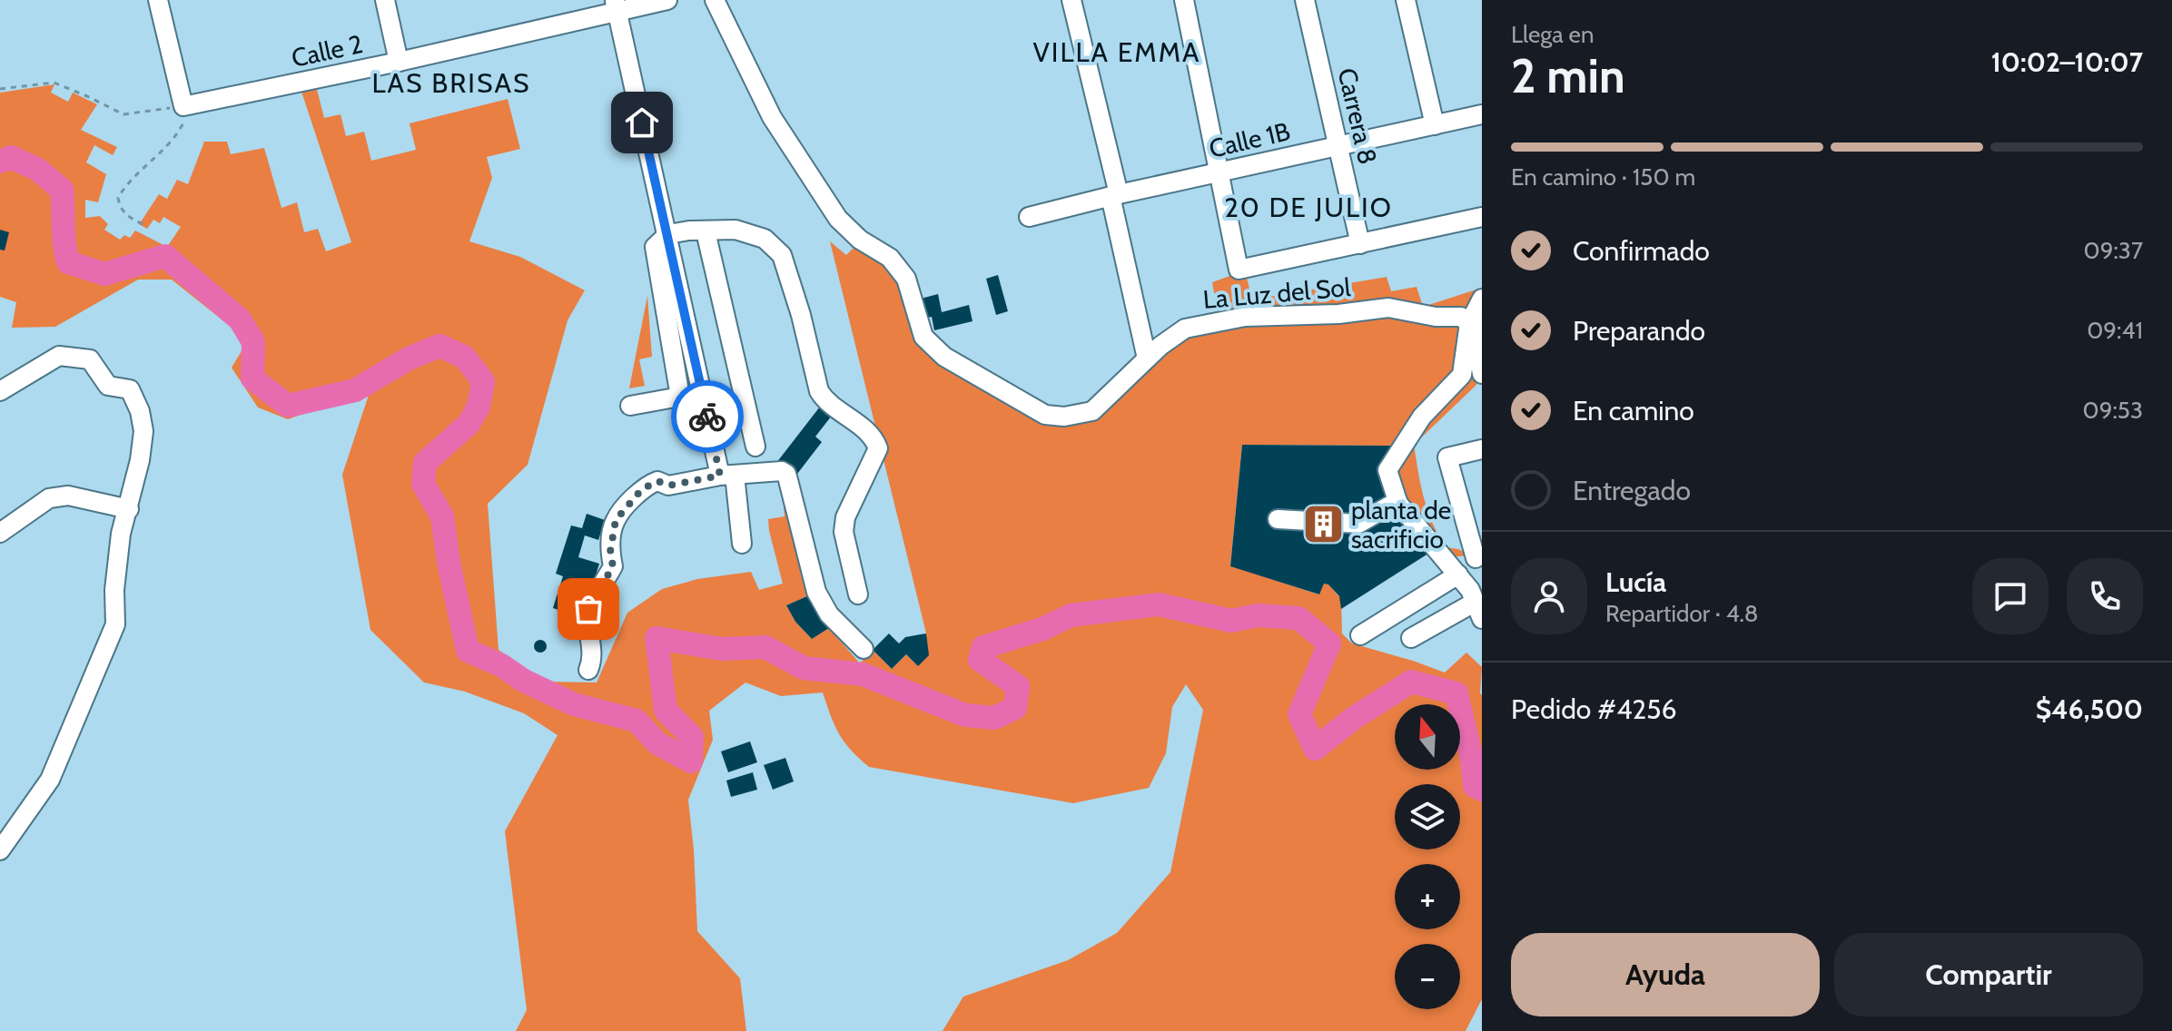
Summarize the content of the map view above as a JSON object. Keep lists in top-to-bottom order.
{
  "streets": {
    "street": [
      "Calle 2",
      "Carrera 8",
      "Calle 1B",
      "La Luz del Sol"
    ]
  },
  "crossings": [
    ["Carrera 8", "Calle 1B"]
  ],
  "districts": ["VILLA EMMA", "LAS BRISAS", "20 DE JULIO"],
  "places": {
    "building": ["planta de sacrificio"]
  },
  "north": "top",
  "page": {
    "heading": ["2 min", "Llega en", "10:02–10:07"],
    "panel": [
      "Lucía",
      "Repartidor · 4.8",
      "Pedido #4256",
      "$46,500"
    ],
    "bar": "En camino · 150 m",
    "list": [
      ["Confirmado", "09:37"],
      ["Preparando", "09:41"],
      ["En camino", "09:53"],
      "Entregado"
    ],
    "map_buttons": ["+", "−"],
    "buttons": ["Ayuda", "Compartir"]
  }
}
